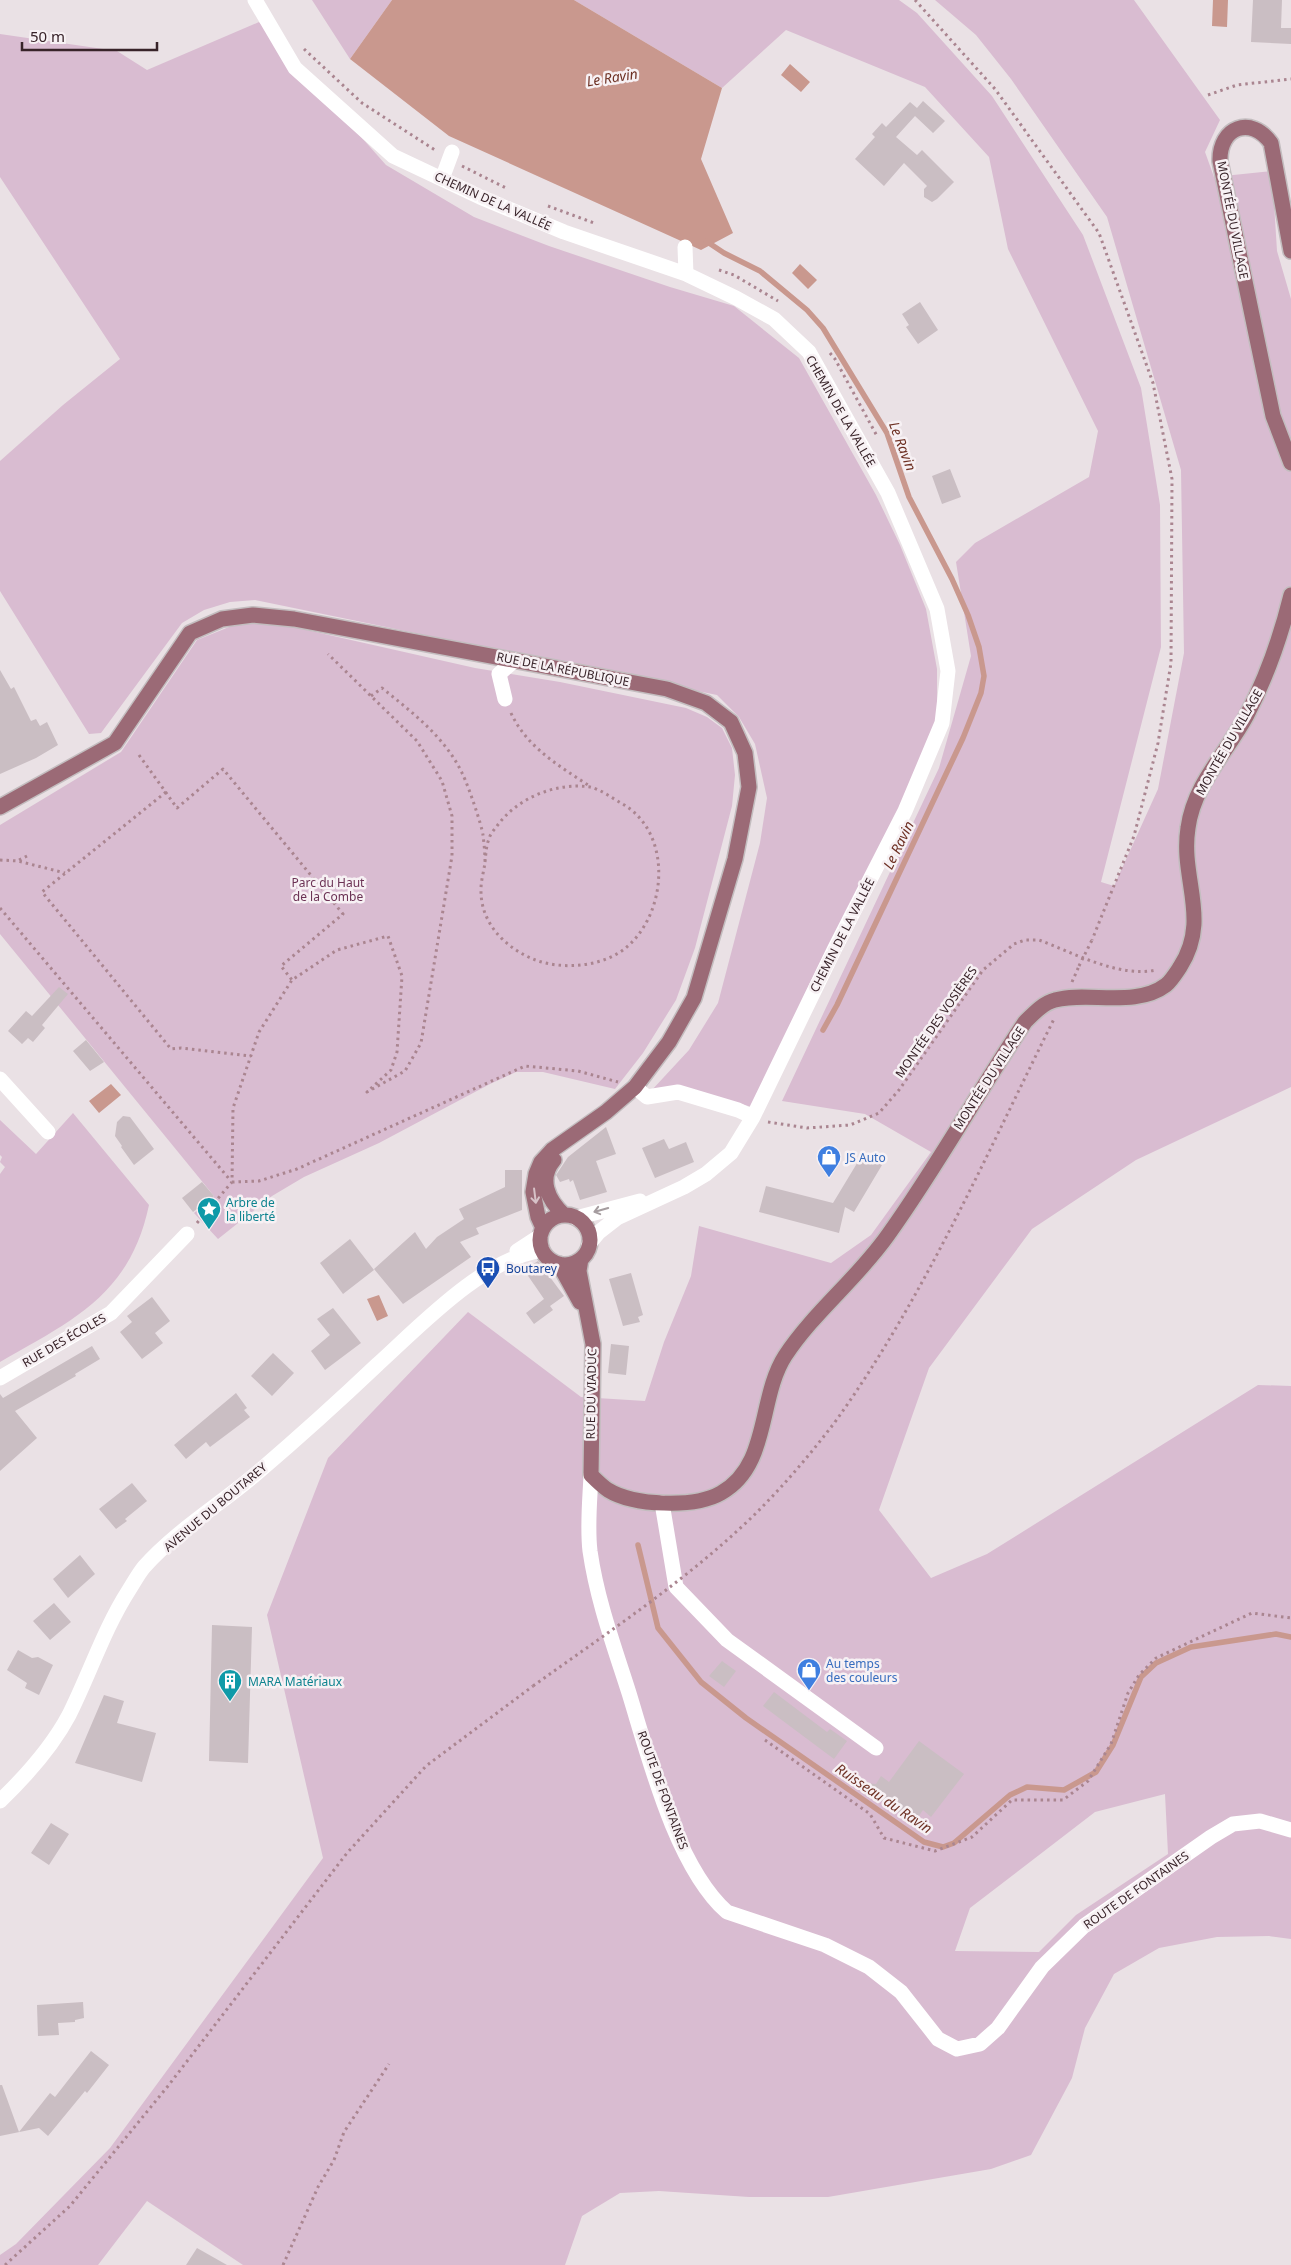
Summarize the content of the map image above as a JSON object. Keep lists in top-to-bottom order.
{
  "streets": {
    "main road": ["MONTÉE DU VILLAGE", "RUE DE LA RÉPUBLIQUE", "RUE DU VIADUC"],
    "street": [
      "CHEMIN DE LA VALLÉE",
      "RUE DES ÉCOLES",
      "AVENUE DU BOUTAREY",
      "ROUTE DE FONTAINES"
    ],
    "path": ["MONTÉE DES VOSIÈRES"]
  },
  "crossings": [
    ["CHEMIN DE LA VALLÉE", "MONTÉE DES VOSIÈRES"],
    ["MONTÉE DU VILLAGE", "RUE DU VIADUC"],
    ["MONTÉE DU VILLAGE", "ROUTE DE FONTAINES"],
    ["RUE DE LA RÉPUBLIQUE", "RUE DU VIADUC"],
    ["RUE DE LA RÉPUBLIQUE", "AVENUE DU BOUTAREY"],
    ["RUE DU VIADUC", "AVENUE DU BOUTAREY"],
    ["RUE DU VIADUC", "ROUTE DE FONTAINES"]
  ],
  "water": ["Le Ravin", "Ruisseau du Ravin"],
  "parks": ["Parc du Haut de la Combe"],
  "places": {
    "shop": ["JS Auto", "Au temps des couleurs"],
    "place": ["Arbre de la liberté"],
    "bus stop": ["Boutarey"],
    "building": ["MARA Matériaux"]
  },
  "scale_bar": "50 m"
}
